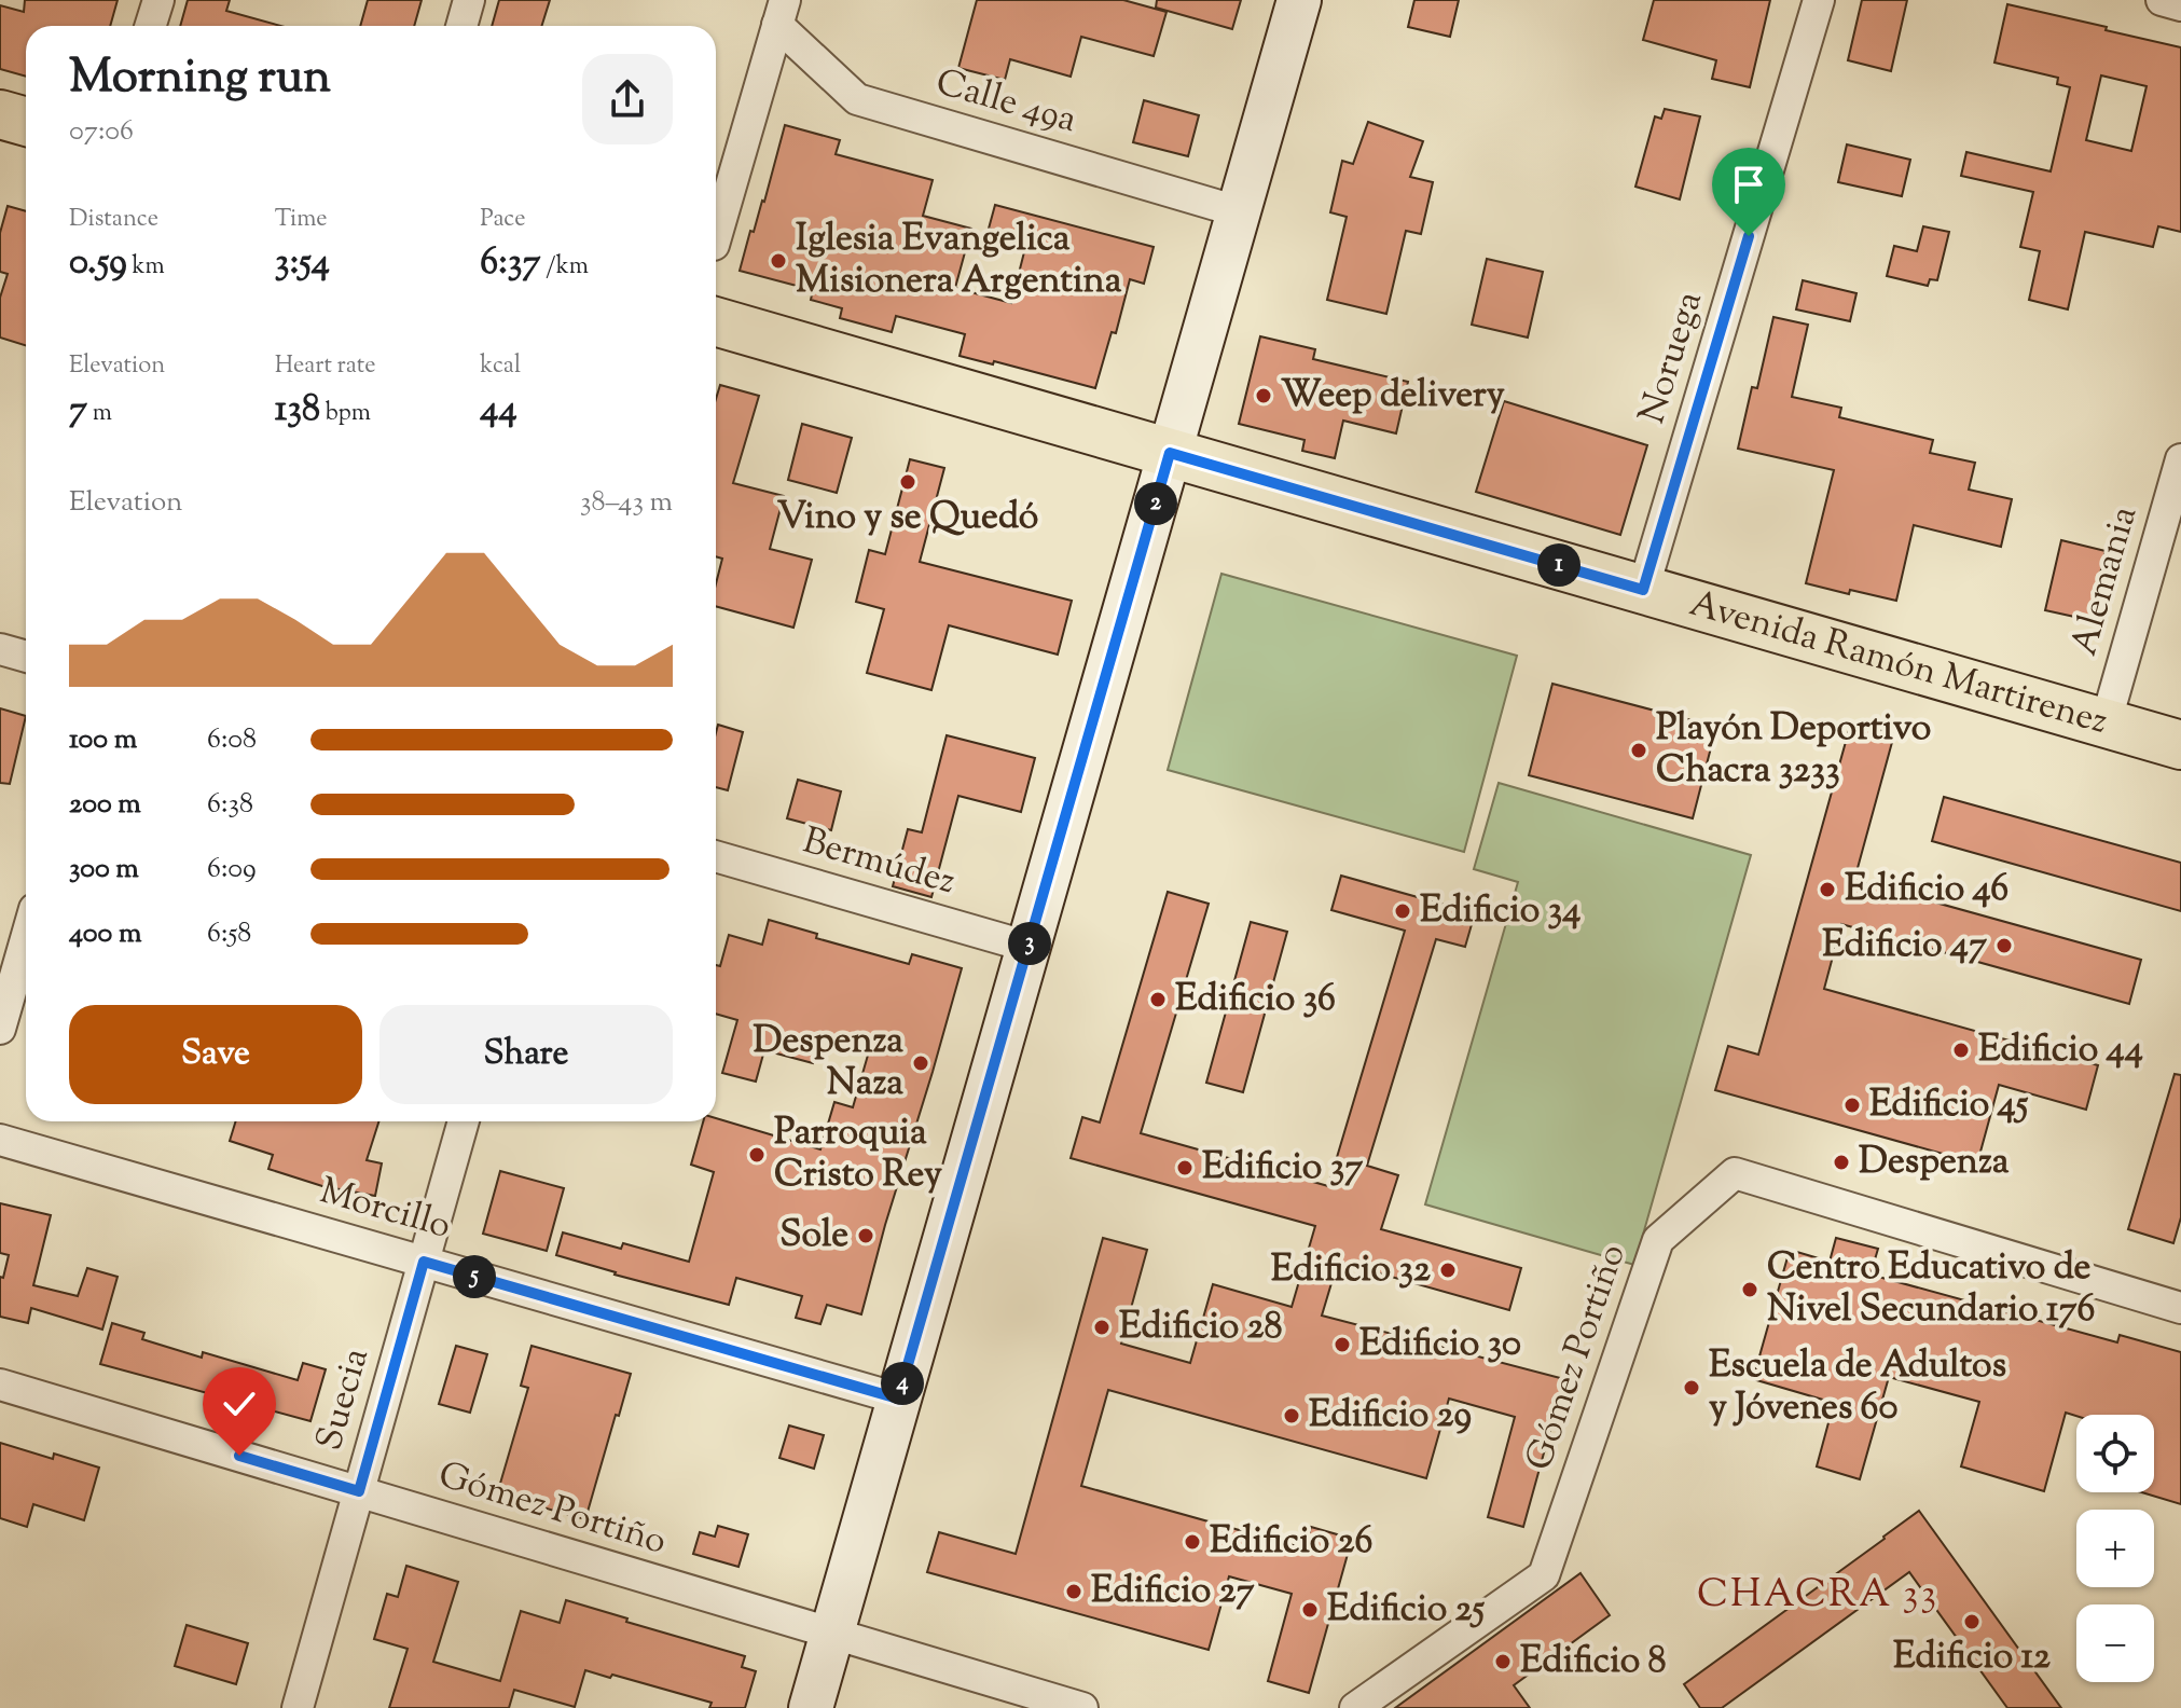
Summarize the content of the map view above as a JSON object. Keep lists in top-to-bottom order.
{
  "streets": {
    "main road": ["Avenida Ramón Martirenez"],
    "street": [
      "Calle 49a",
      "Noruega",
      "Alemania",
      "Bermúdez",
      "Morcillo",
      "Gómez Portiño",
      "Suecia"
    ]
  },
  "crossings": [
    ["Noruega", "Avenida Ramón Martirenez"],
    ["Alemania", "Avenida Ramón Martirenez"],
    ["Morcillo", "Suecia"],
    ["Gómez Portiño", "Suecia"]
  ],
  "districts": ["CHACRA 33"],
  "places": [
    "Iglesia Evangelica Misionera Argentina",
    "Weep delivery",
    "Vino y se Quedó",
    "Playón Deportivo Chacra 3233",
    "Edificio 46",
    "Edificio 34",
    "Edificio 47",
    "Edificio 36",
    "Edificio 44",
    "Despenza Naza",
    "Edificio 45",
    "Parroquia Cristo Rey",
    "Despenza",
    "Edificio 37",
    "Sole",
    "Edificio 32",
    "Centro Educativo de Nivel Secundario 176",
    "Edificio 28",
    "Edificio 30",
    "Escuela de Adultos y Jóvenes 60",
    "Edificio 29",
    "Edificio 26",
    "Edificio 27",
    "Edificio 25",
    "Edificio 12",
    "Edificio 8"
  ],
  "page": {
    "heading": ["Morning run", "07:06"],
    "stats": [
      ["Distance", "0.59 km"],
      ["Time", "3:54"],
      ["Pace", "6:37 /km"],
      ["Elevation", "7 m"],
      ["Heart rate", "138 bpm"],
      ["kcal", "44"]
    ],
    "chart": ["Elevation", "38–43 m"],
    "pins": [
      "2",
      "1",
      "3",
      "5",
      "4"
    ],
    "list": [
      {
        "name": "100 m",
        "note": "6:08"
      },
      {
        "name": "200 m",
        "note": "6:38"
      },
      {
        "name": "300 m",
        "note": "6:09"
      },
      {
        "name": "400 m",
        "note": "6:58"
      }
    ],
    "buttons": ["Save", "Share"],
    "map_buttons": ["+", "−"]
  }
}
